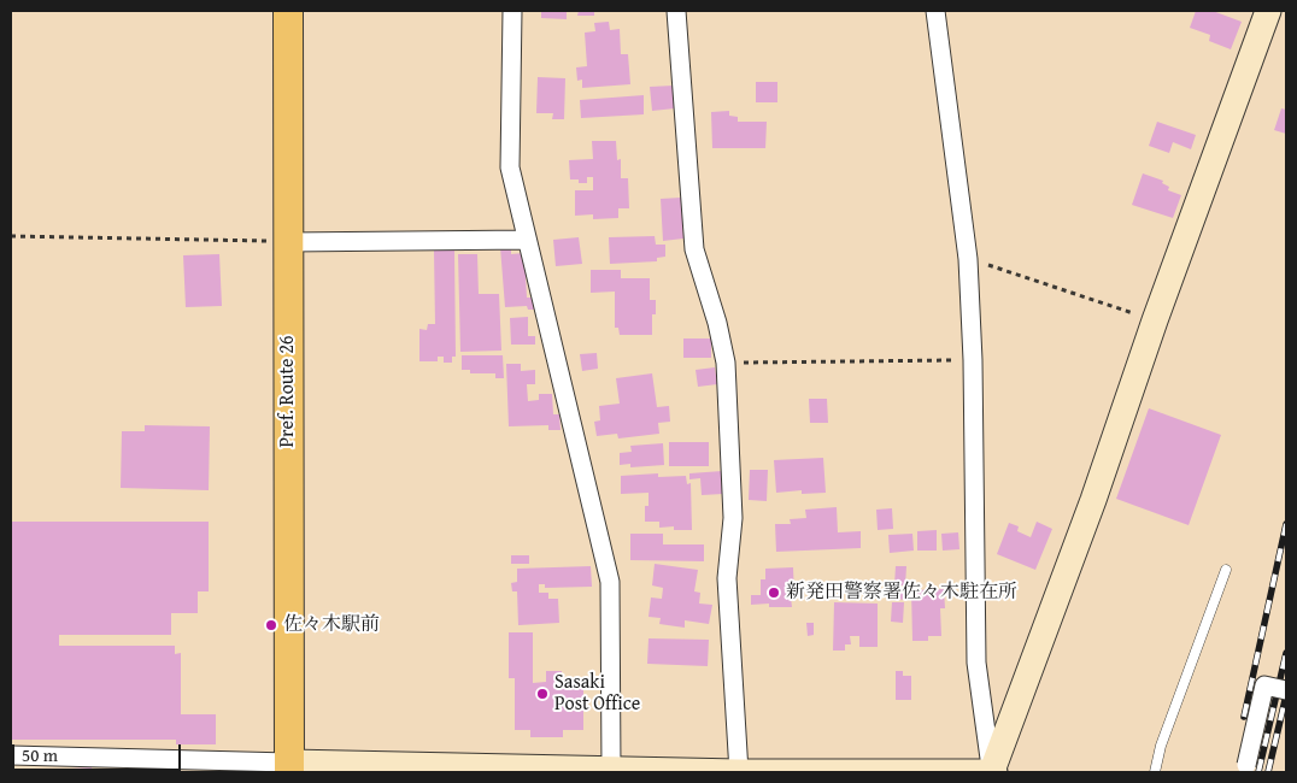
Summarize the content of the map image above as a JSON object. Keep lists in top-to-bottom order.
{
  "streets": {
    "main road": ["Pref. Route 26"]
  },
  "places": ["新発田警察署佐々木駐在所", "佐々木駅前", "Sasaki Post Office"],
  "scale_bar": "50 m"
}
